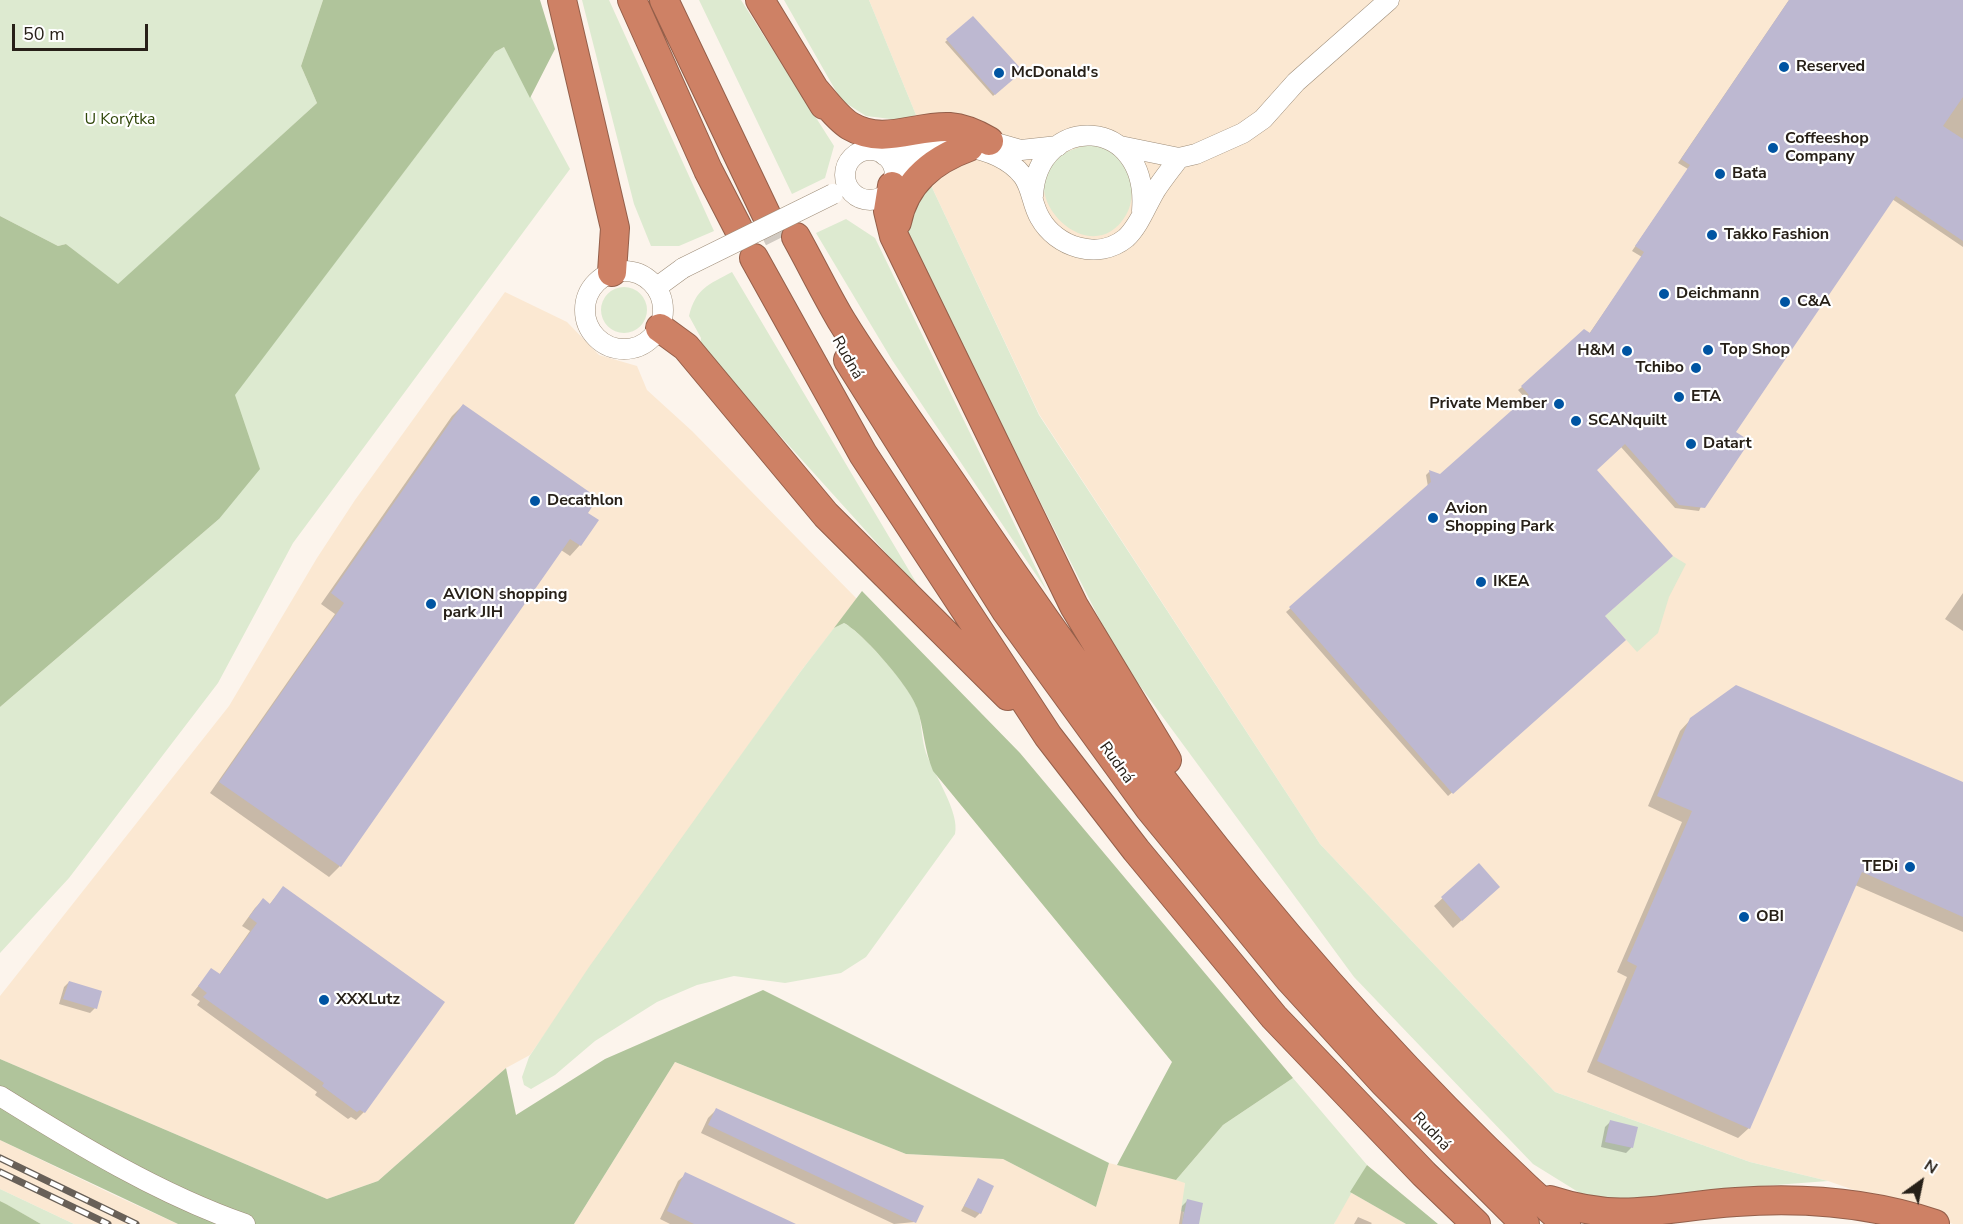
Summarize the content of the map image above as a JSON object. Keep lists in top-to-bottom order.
{
  "streets": {
    "highway": ["Rudná"]
  },
  "parks": ["U Korýtka"],
  "places": [
    "Reserved",
    "McDonald's",
    "Coffeeshop Company",
    "Baťa",
    "Takko Fashion",
    "Deichmann",
    "C&A",
    "Top Shop",
    "H&M",
    "Tchibo",
    "ETA",
    "Private Member",
    "SCANquilt",
    "Datart",
    "Decathlon",
    "Avion Shopping Park",
    "IKEA",
    "AVION shopping park JIH",
    "TEDi",
    "OBI",
    "XXXLutz"
  ],
  "scale_bar": "50 m",
  "north": "top right"
}
